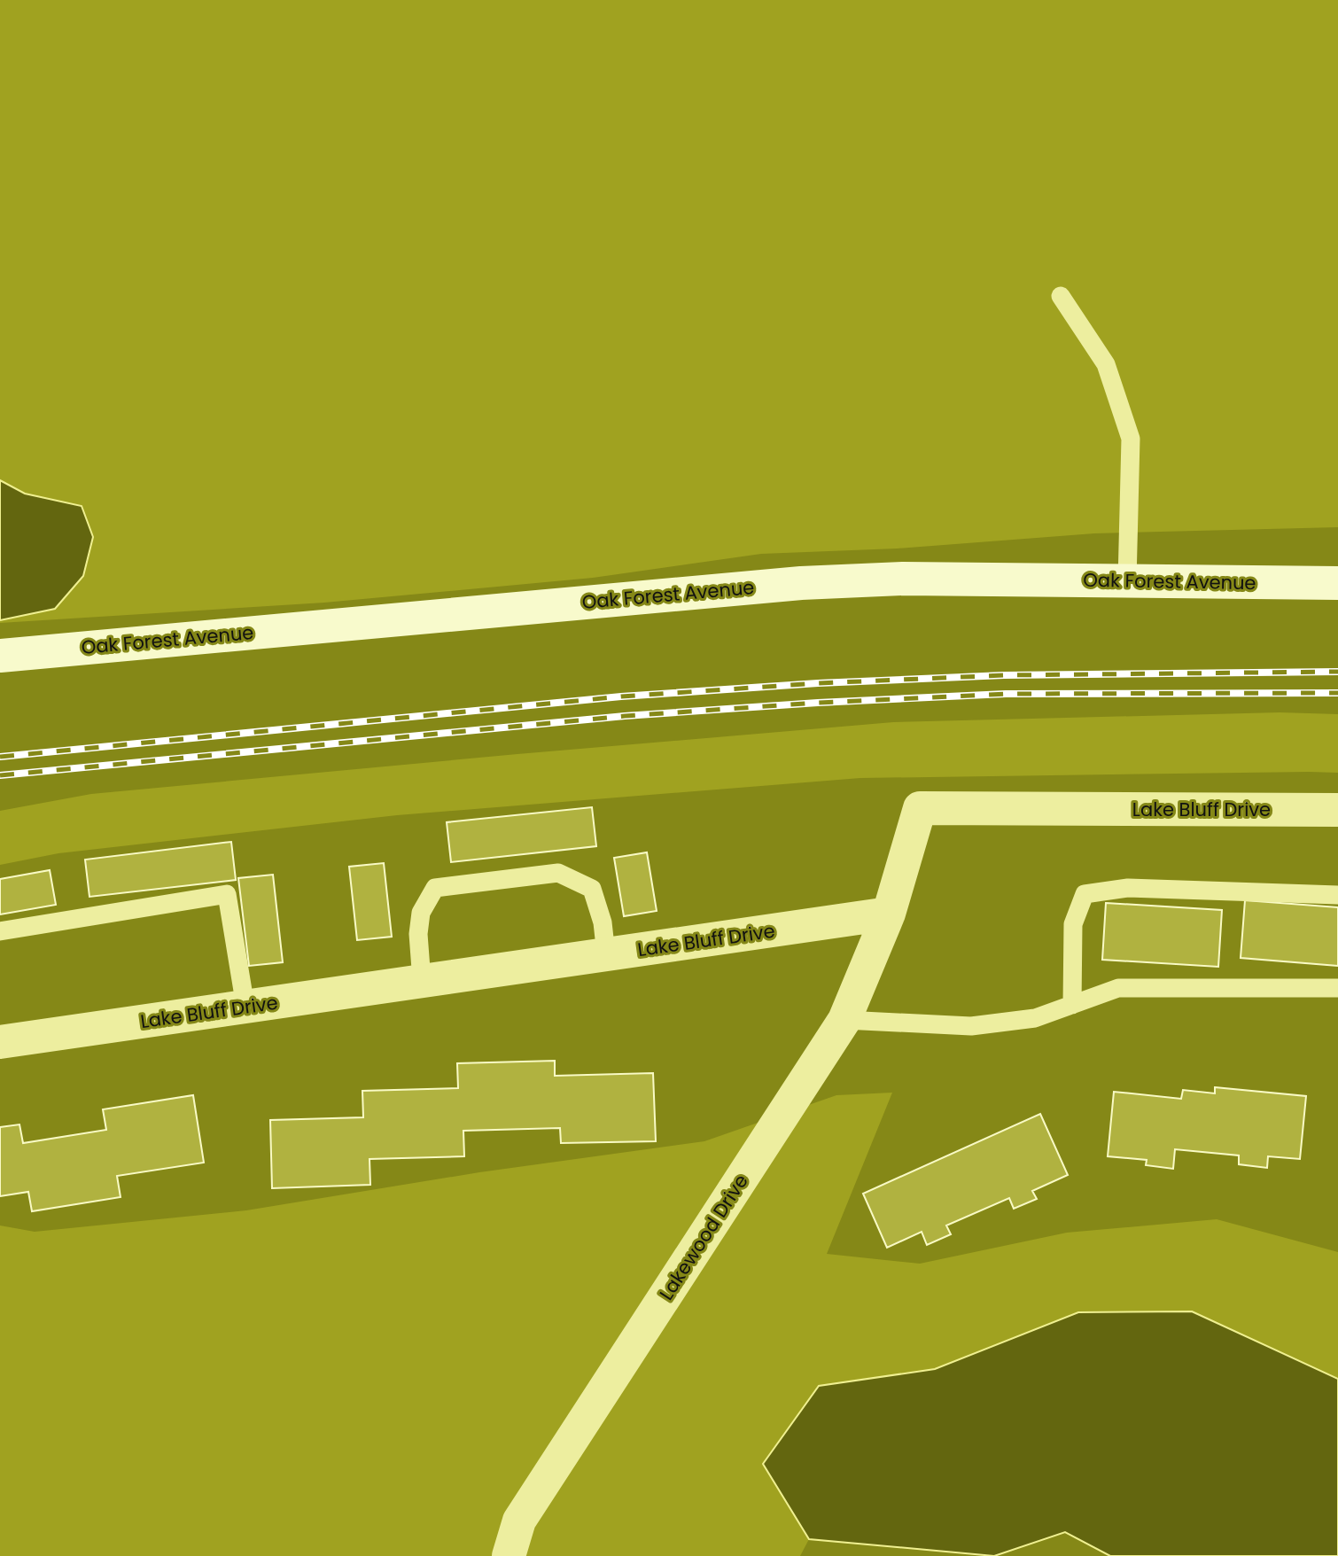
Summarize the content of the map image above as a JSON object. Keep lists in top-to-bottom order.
{
  "streets": {
    "street": ["Oak Forest Avenue", "Lake Bluff Drive", "Lakewood Drive"]
  },
  "crossings": [
    ["Lake Bluff Drive", "Lakewood Drive"]
  ]
}
